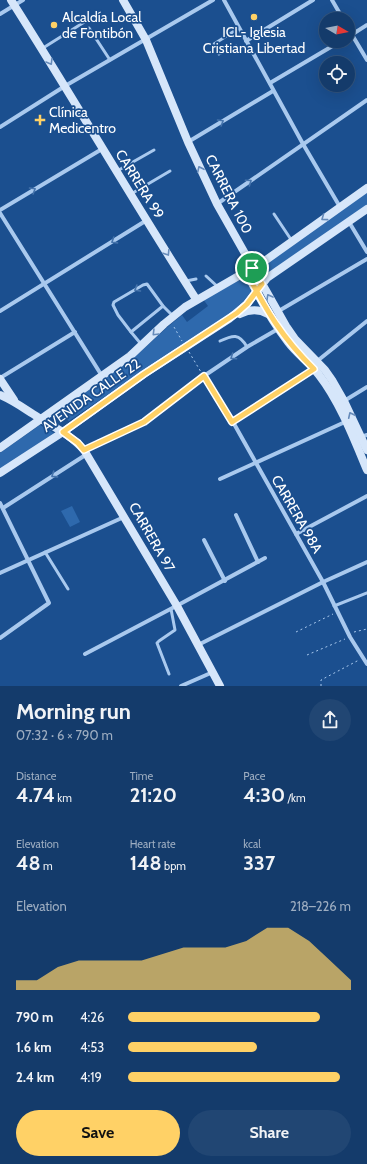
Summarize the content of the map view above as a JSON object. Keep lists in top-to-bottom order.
{
  "streets": {
    "main road": [
      "CARRERA 99",
      "CARRERA 100",
      "AVENIDA CALLE 22",
      "CARRERA 97"
    ],
    "street": ["CARRERA 98A"]
  },
  "crossings": [
    ["CARRERA 99", "AVENIDA CALLE 22"],
    ["CARRERA 100", "AVENIDA CALLE 22"],
    ["AVENIDA CALLE 22", "CARRERA 97"]
  ],
  "places": {
    "other": ["ICL- Iglesia Cristiana Libertad", "Alcaldía Local de Fontibón"],
    "health": ["Clínica Medicentro"]
  },
  "north": "right",
  "page": {
    "heading": ["Morning run", "07:32 · 6 × 790 m"],
    "stats": [
      ["Distance", "4.74 km"],
      ["Time", "21:20"],
      ["Pace", "4:30 /km"],
      ["Elevation", "48 m"],
      ["Heart rate", "148 bpm"],
      ["kcal", "337"]
    ],
    "chart": ["Elevation", "218–226 m"],
    "list": [
      {
        "name": "790 m",
        "note": "4:26"
      },
      {
        "name": "1.6 km",
        "note": "4:53"
      },
      {
        "name": "2.4 km",
        "note": "4:19"
      }
    ],
    "buttons": ["Save", "Share"]
  }
}
